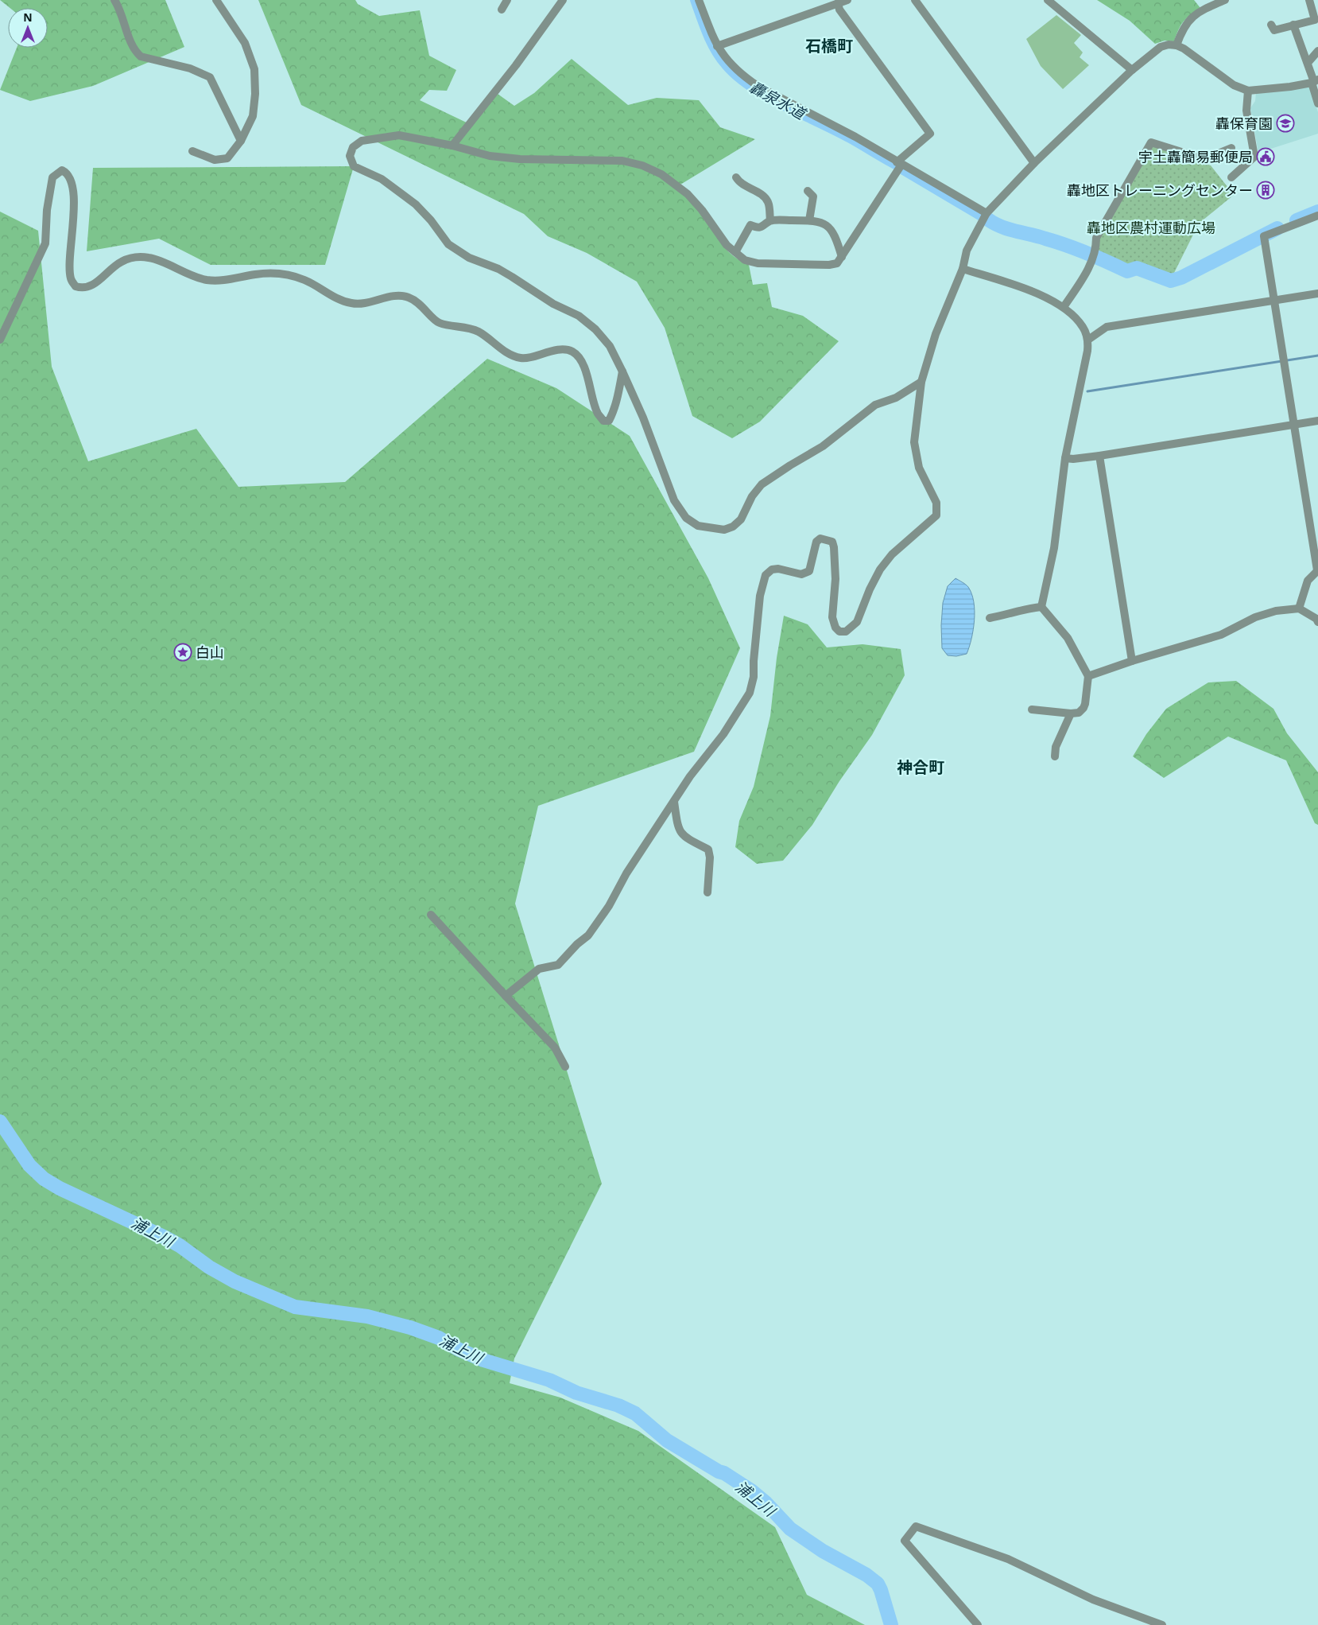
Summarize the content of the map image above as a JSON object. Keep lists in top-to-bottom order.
{
  "districts": ["石橋町", "神合町"],
  "water": ["轟泉水道", "浦上川"],
  "parks": ["轟地区農村運動広場"],
  "places": {
    "school or university": ["轟保育園"],
    "public building": ["宇土轟簡易郵便局"],
    "building": ["轟地区トレーニングセンター"],
    "place": ["白山"]
  },
  "north": "top"
}
